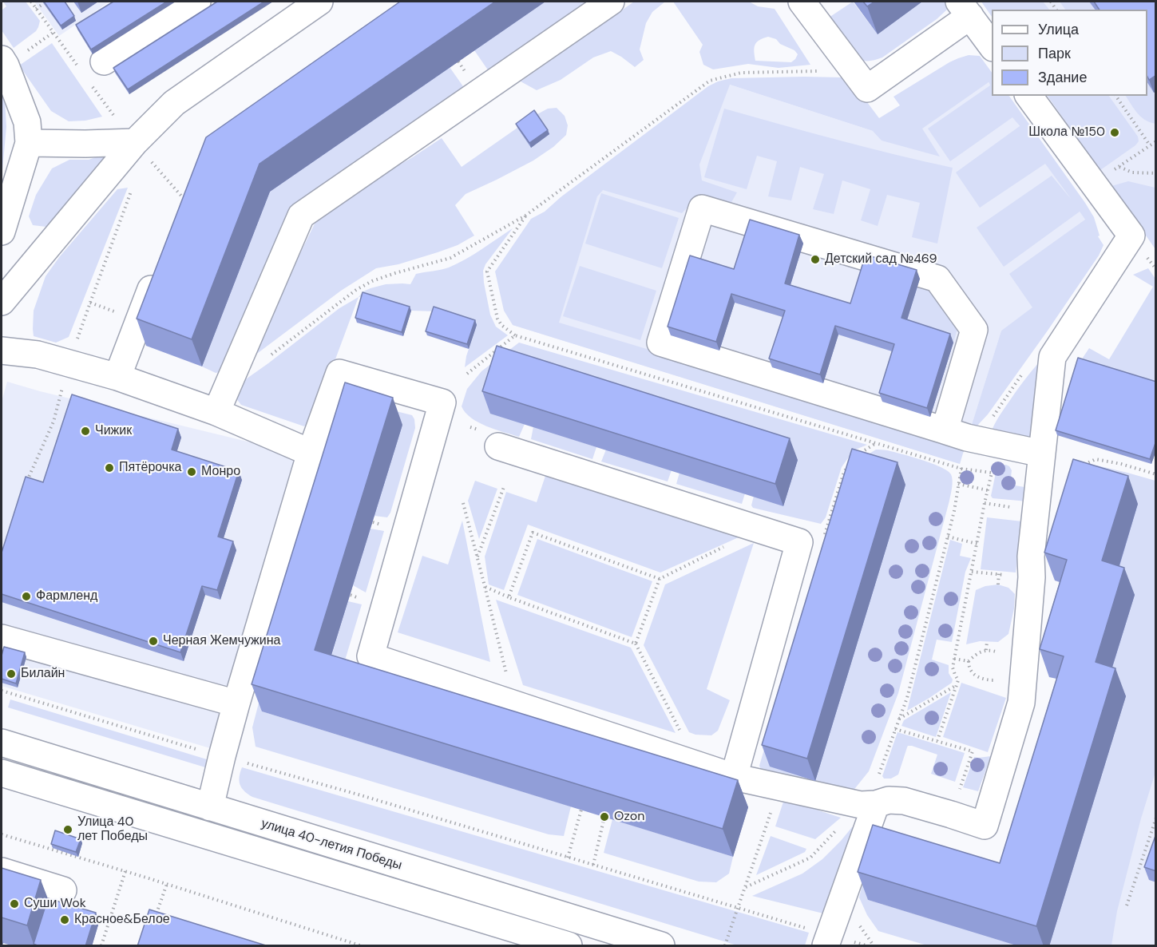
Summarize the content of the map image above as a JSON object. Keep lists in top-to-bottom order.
{
  "streets": {
    "street": ["улица 40-летия Победы"]
  },
  "places": [
    "Школа №150",
    "Детский сад №469",
    "Чижик",
    "Пятёрочка",
    "Монро",
    "Фармленд",
    "Черная Жемчужина",
    "Билайн",
    "Ozon",
    "Улица 40 лет Победы",
    "Суши Wok",
    "Красное&Белое"
  ],
  "legend": ["Улица", "Парк", "Здание"]
}
